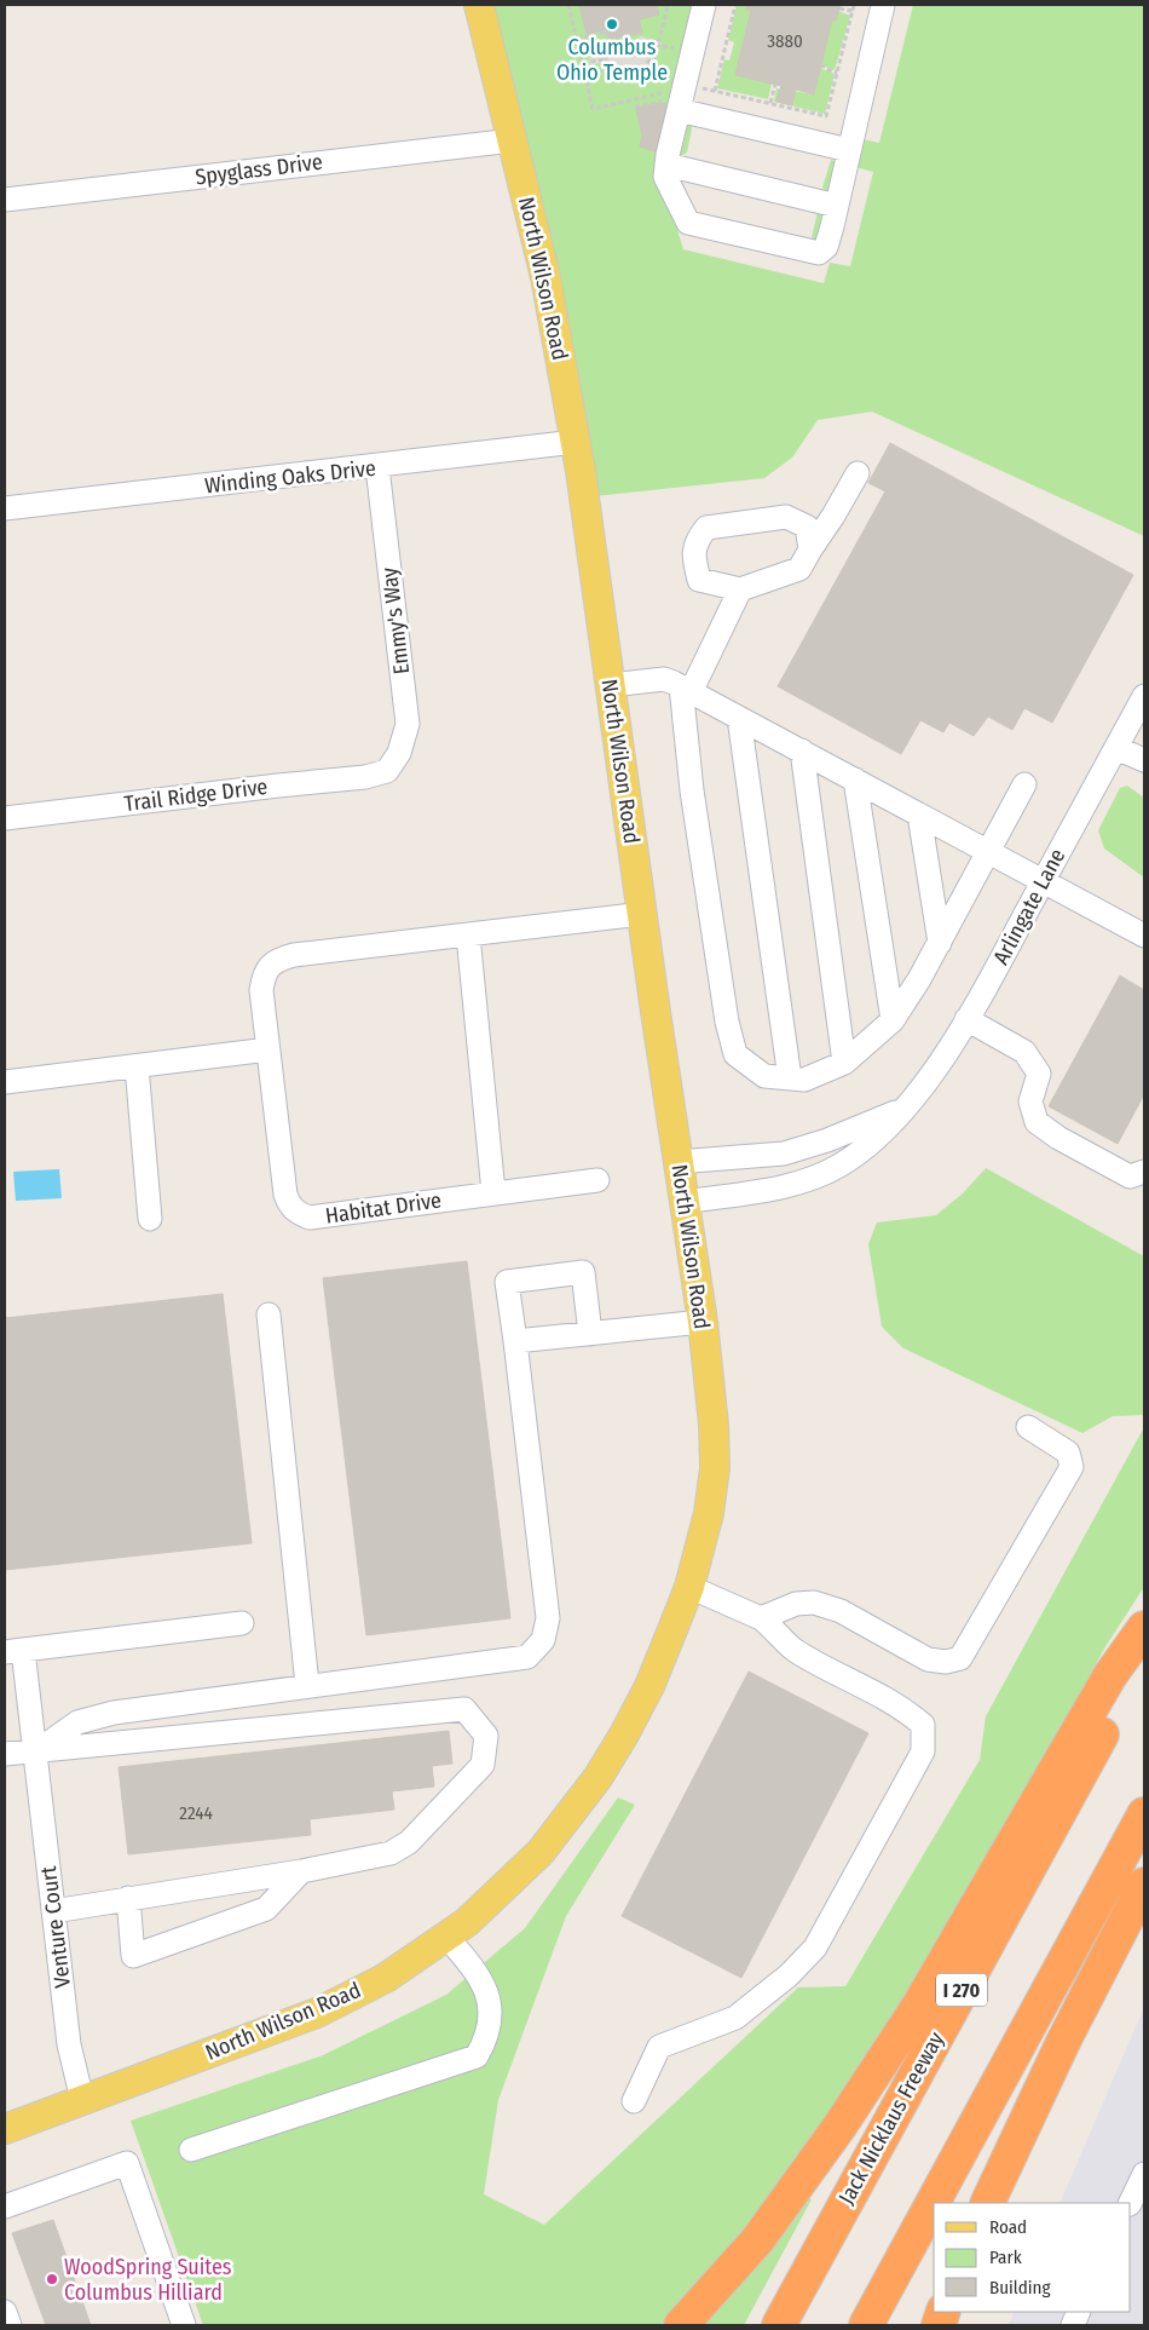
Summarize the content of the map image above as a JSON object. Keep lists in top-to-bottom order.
{
  "streets": {
    "highway": ["I 270", "Jack Nicklaus Freeway"],
    "main road": ["North Wilson Road"],
    "street": [
      "Spyglass Drive",
      "Winding Oaks Drive",
      "Emmy's Way",
      "Trail Ridge Drive",
      "Arlingate Lane",
      "Habitat Drive",
      "Venture Court"
    ]
  },
  "crossings": [
    ["Spyglass Drive", "North Wilson Road"],
    ["North Wilson Road", "Winding Oaks Drive"],
    ["North Wilson Road", "Arlingate Lane"],
    ["North Wilson Road", "Habitat Drive"],
    ["North Wilson Road", "Venture Court"],
    ["Winding Oaks Drive", "Emmy's Way"],
    ["Emmy's Way", "Trail Ridge Drive"]
  ],
  "places": ["Columbus Ohio Temple", "WoodSpring Suites Columbus Hilliard"],
  "house_numbers": ["3880", "2244"],
  "legend": ["Road", "Park", "Building"]
}
